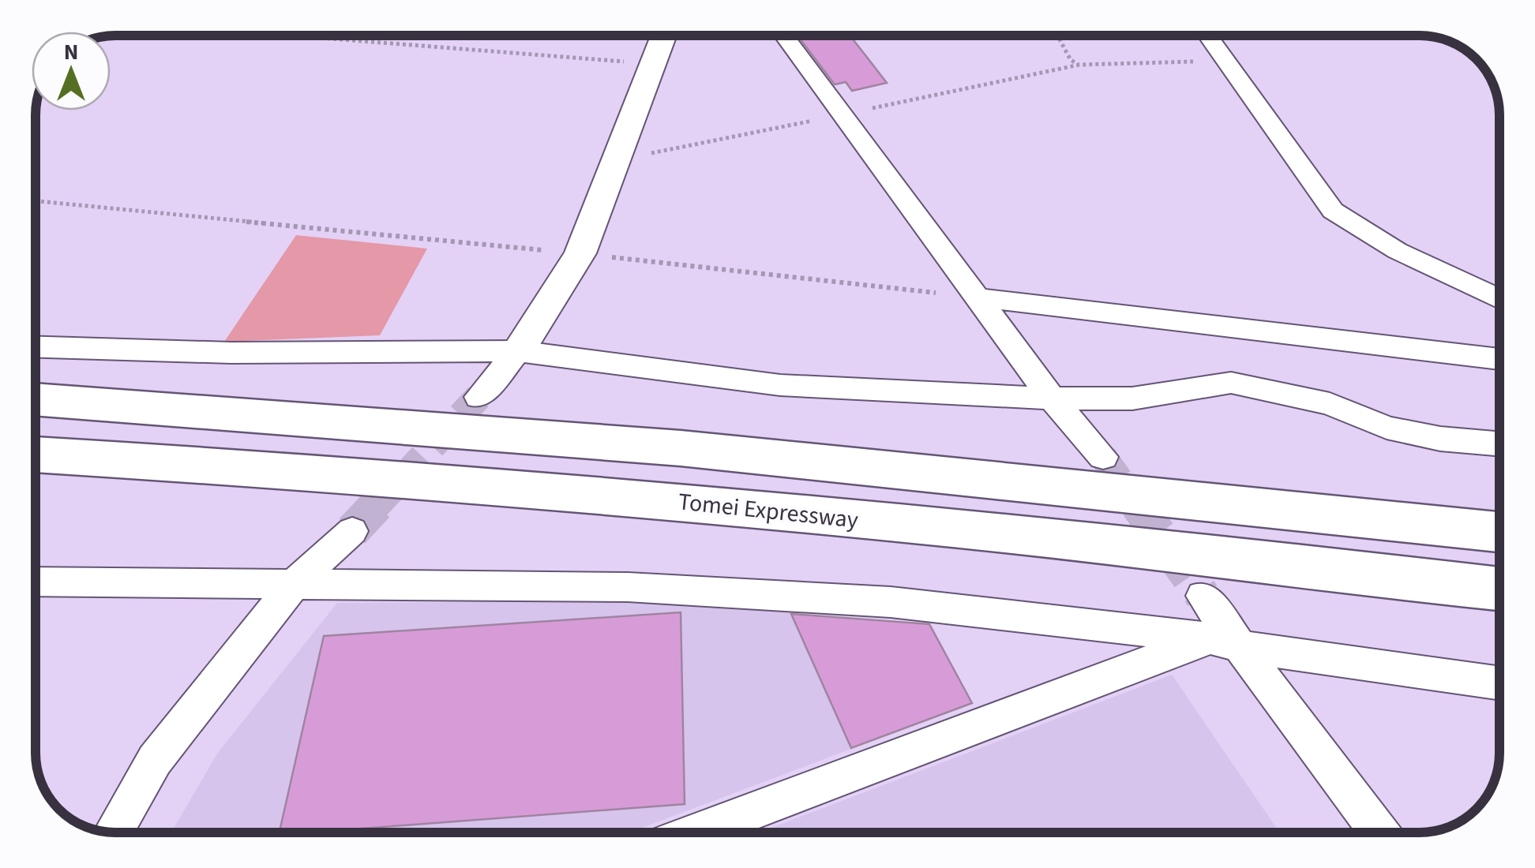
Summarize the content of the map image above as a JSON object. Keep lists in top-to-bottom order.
{
  "streets": {
    "highway": ["Tomei Expressway"]
  },
  "north": "top"
}
